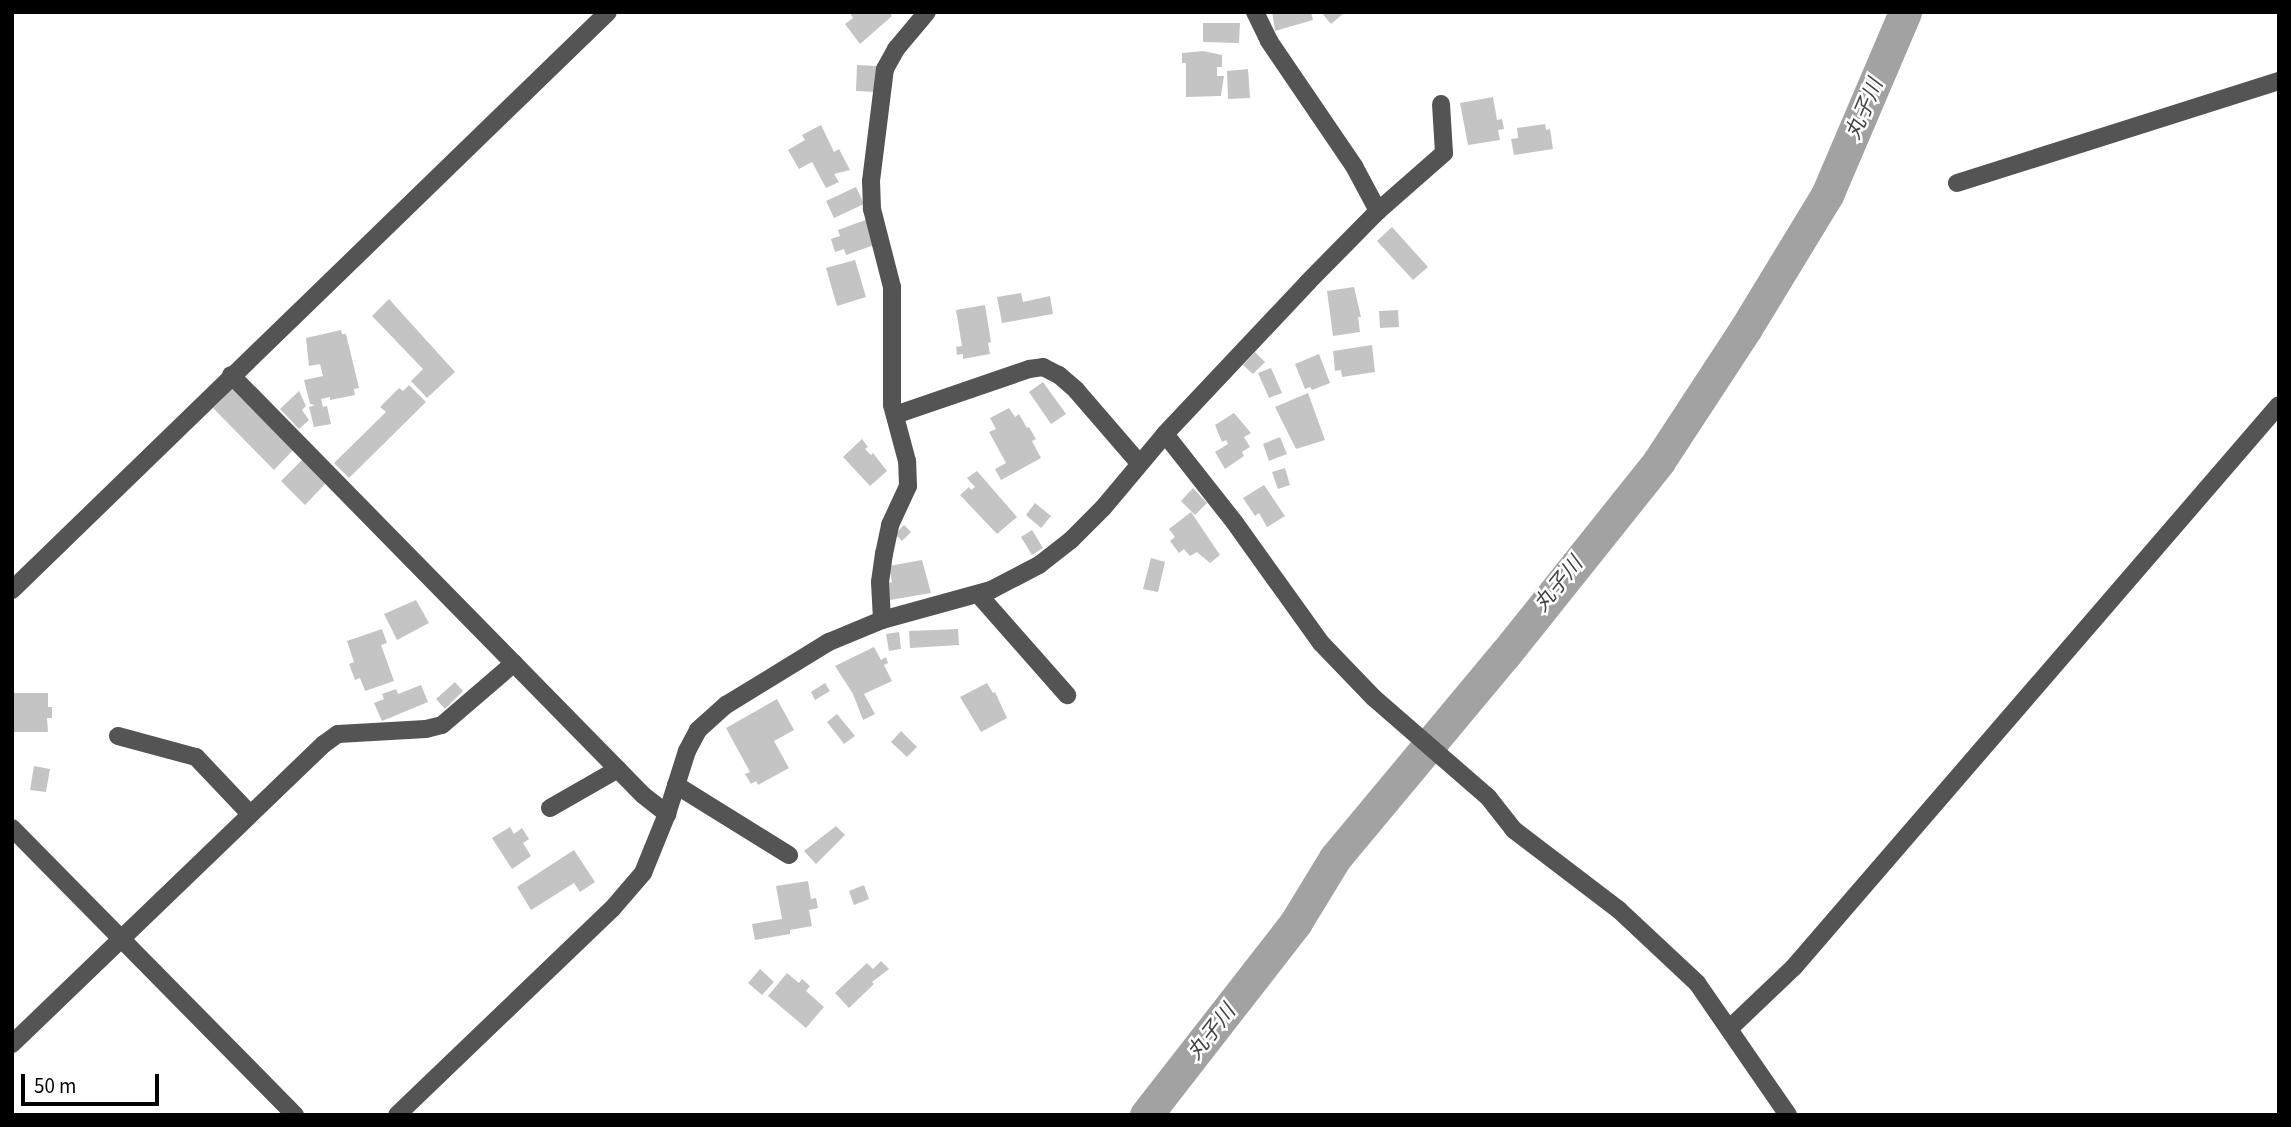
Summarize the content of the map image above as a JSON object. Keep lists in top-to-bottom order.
{
  "water": ["丸子川"],
  "scale_bar": "50 m"
}
